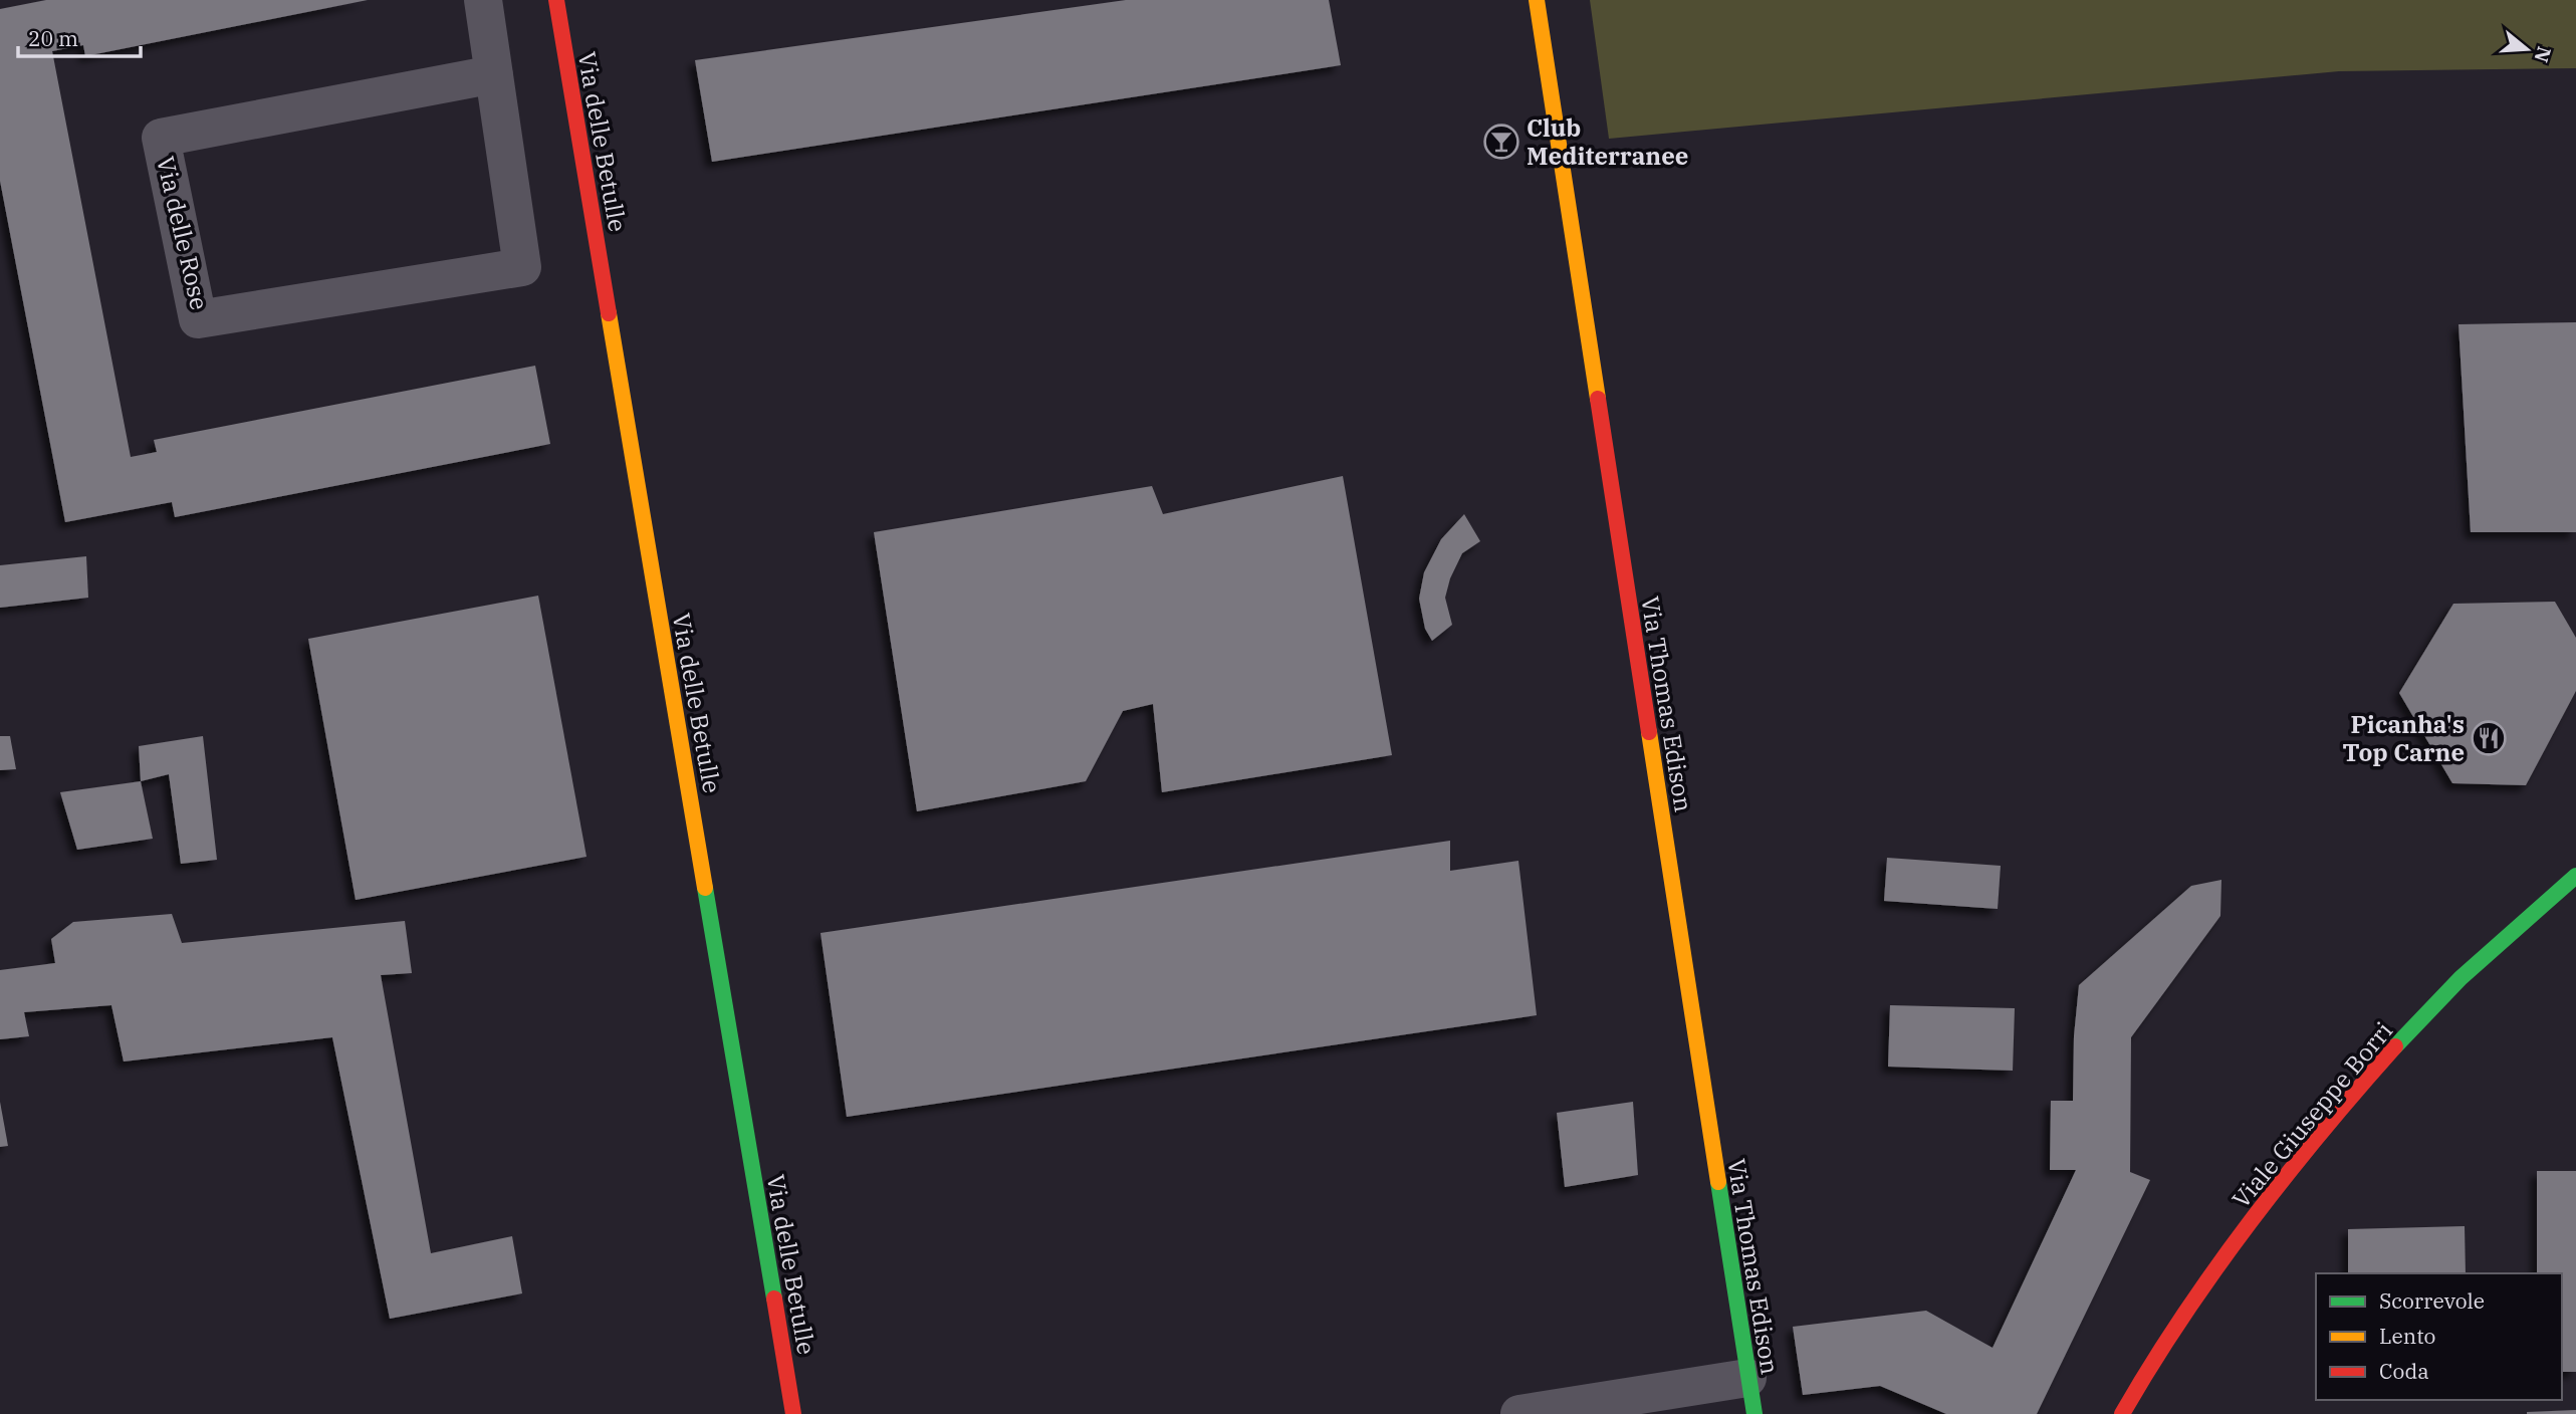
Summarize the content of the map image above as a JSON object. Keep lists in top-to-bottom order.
{
  "streets": {
    "street": [
      "Via delle Betulle",
      "Via delle Rose",
      "Via Thomas Edison",
      "Viale Giuseppe Borri"
    ]
  },
  "places": {
    "bar": ["Club Mediterranee"],
    "restaurant": ["Picanha's Top Carne"]
  },
  "legend": ["Scorrevole", "Lento", "Coda"],
  "scale_bar": "20 m",
  "north": "right"
}
